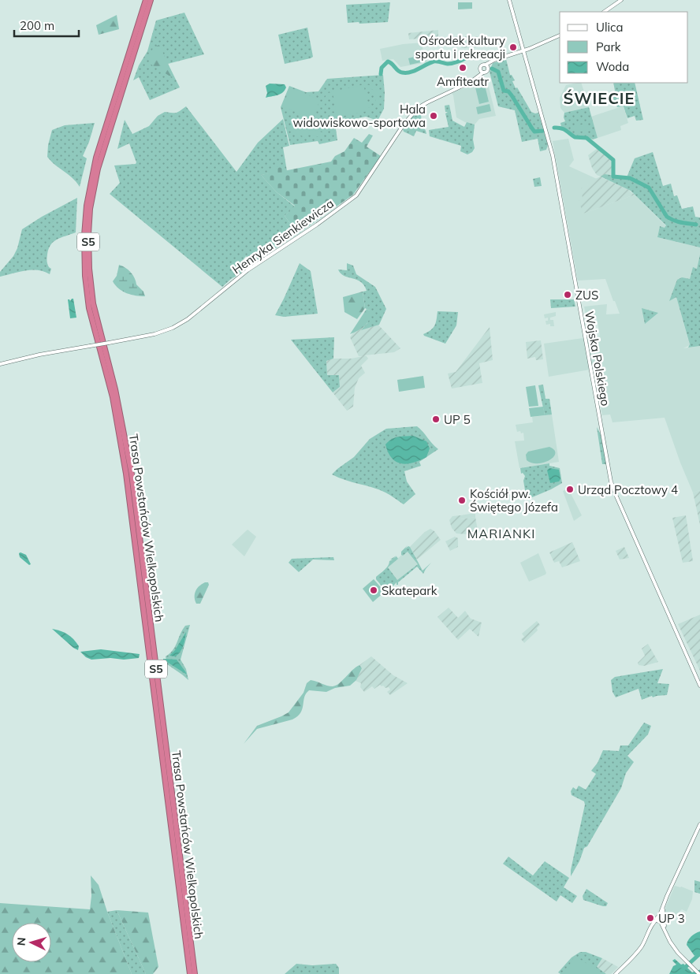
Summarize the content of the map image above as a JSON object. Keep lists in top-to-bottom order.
{
  "streets": {
    "highway": ["S5", "Trasa Powstańców Wielkopolskich"],
    "street": ["Henryka Sienkiewicza", "Wojska Polskiego"]
  },
  "districts": ["ŚWIECIE", "MARIANKI"],
  "places": [
    "Ośrodek kultury sportu i rekreacji",
    "Amfiteatr",
    "Hala widowiskowo-sportowa",
    "ZUS",
    "UP 5",
    "Urząd Pocztowy 4",
    "Kościół pw. Świętego Józefa",
    "Skatepark",
    "UP 3"
  ],
  "legend": ["Ulica", "Park", "Woda"],
  "scale_bar": "200 m",
  "north": "left"
}
